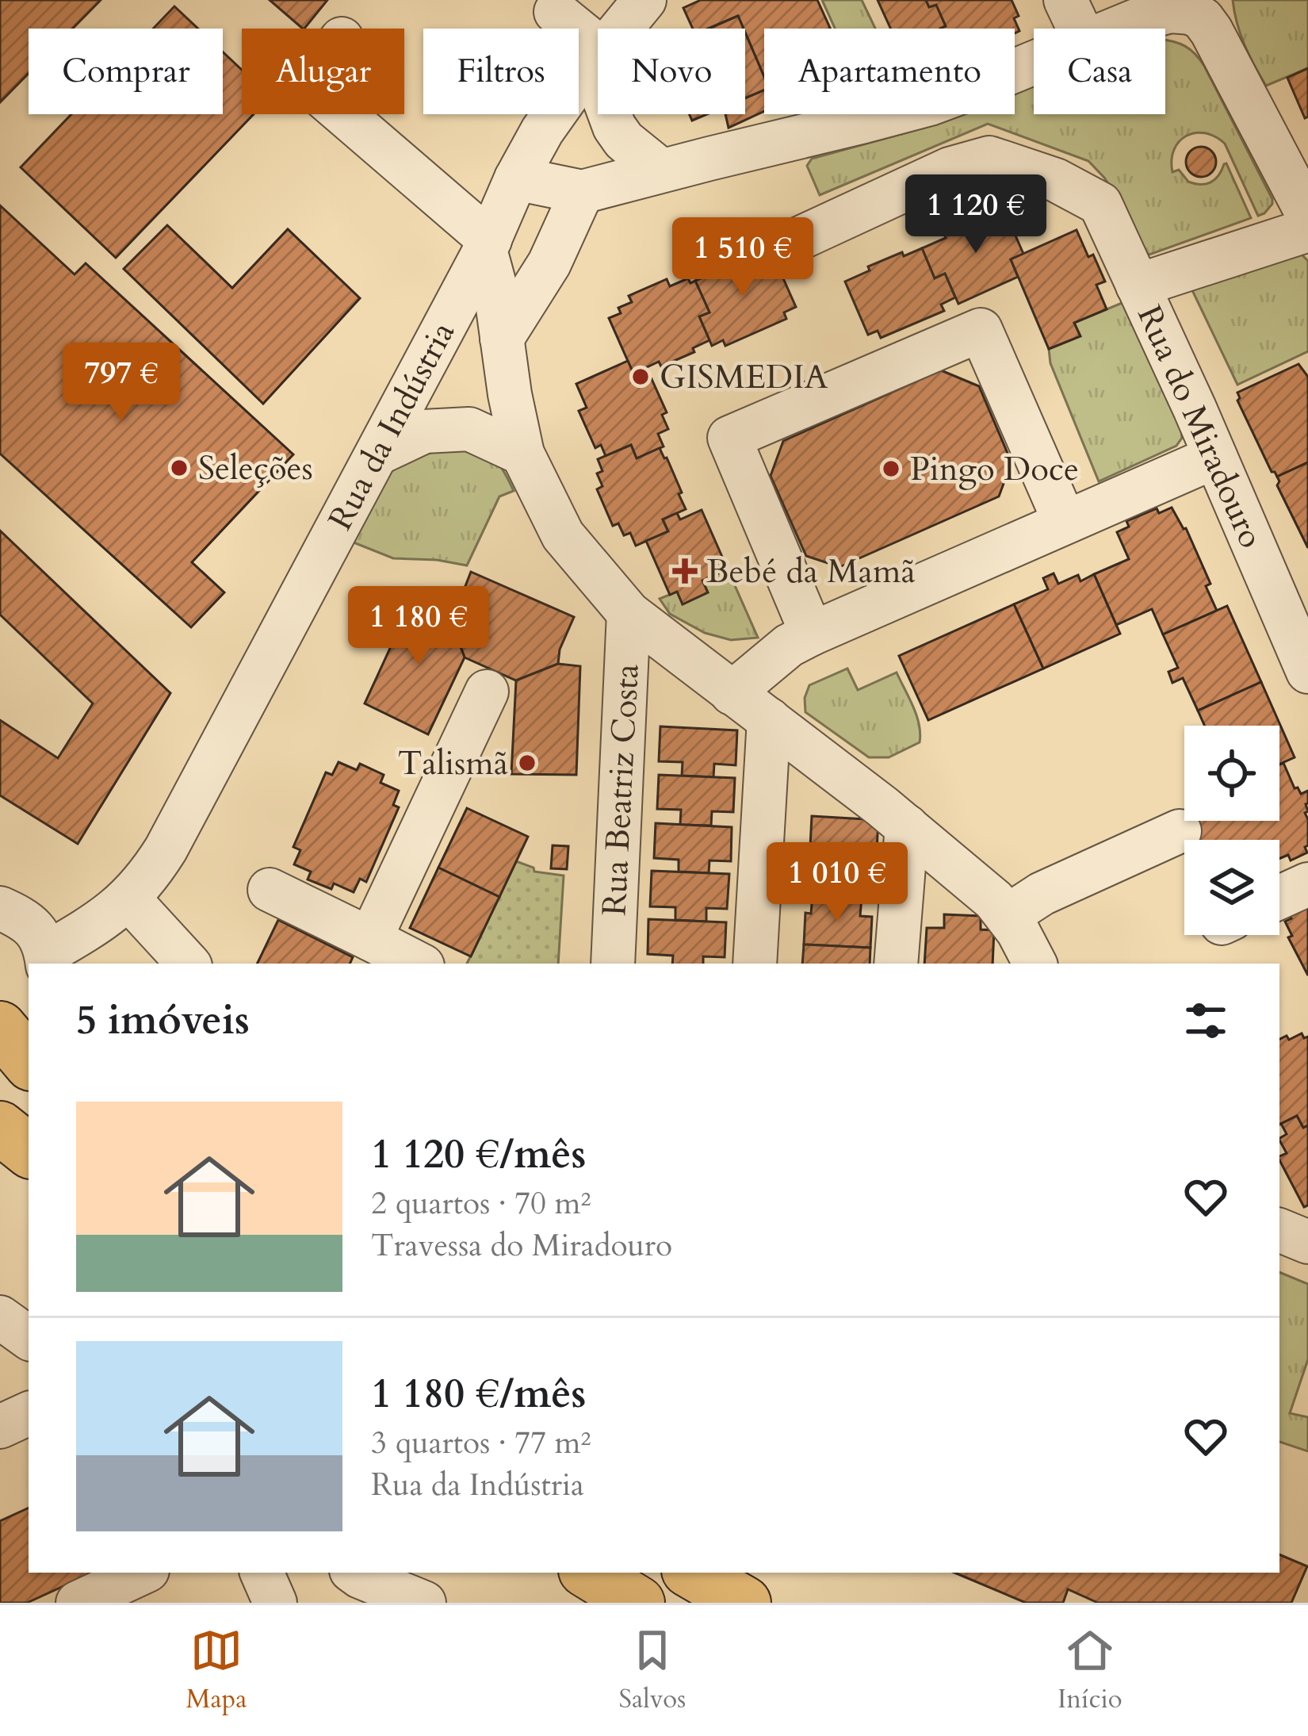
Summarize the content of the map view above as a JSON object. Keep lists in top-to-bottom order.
{
  "streets": {
    "street": ["Rua da Indústria", "Rua do Miradouro", "Rua Beatriz Costa"]
  },
  "places": {
    "other": [
      "GISMEDIA",
      "Seleções",
      "Pingo Doce",
      "Talismã"
    ],
    "health": ["Bebé da Mamã"]
  },
  "page": {
    "chip": [
      "Comprar",
      "Alugar",
      "Filtros",
      "Novo",
      "Apartamento",
      "Casa"
    ],
    "price": [
      "1 120 €",
      "1 510 €",
      "797 €",
      "1 180 €",
      "1 010 €"
    ],
    "heading": "5 imóveis",
    "list": [
      {
        "name": "1 120 €/mês",
        "note": "2 quartos · 70 m² · Travessa do Miradouro"
      },
      {
        "name": "1 180 €/mês",
        "note": "3 quartos · 77 m² · Rua da Indústria"
      }
    ],
    "tabs": ["Mapa", "Salvos", "Início"]
  }
}
